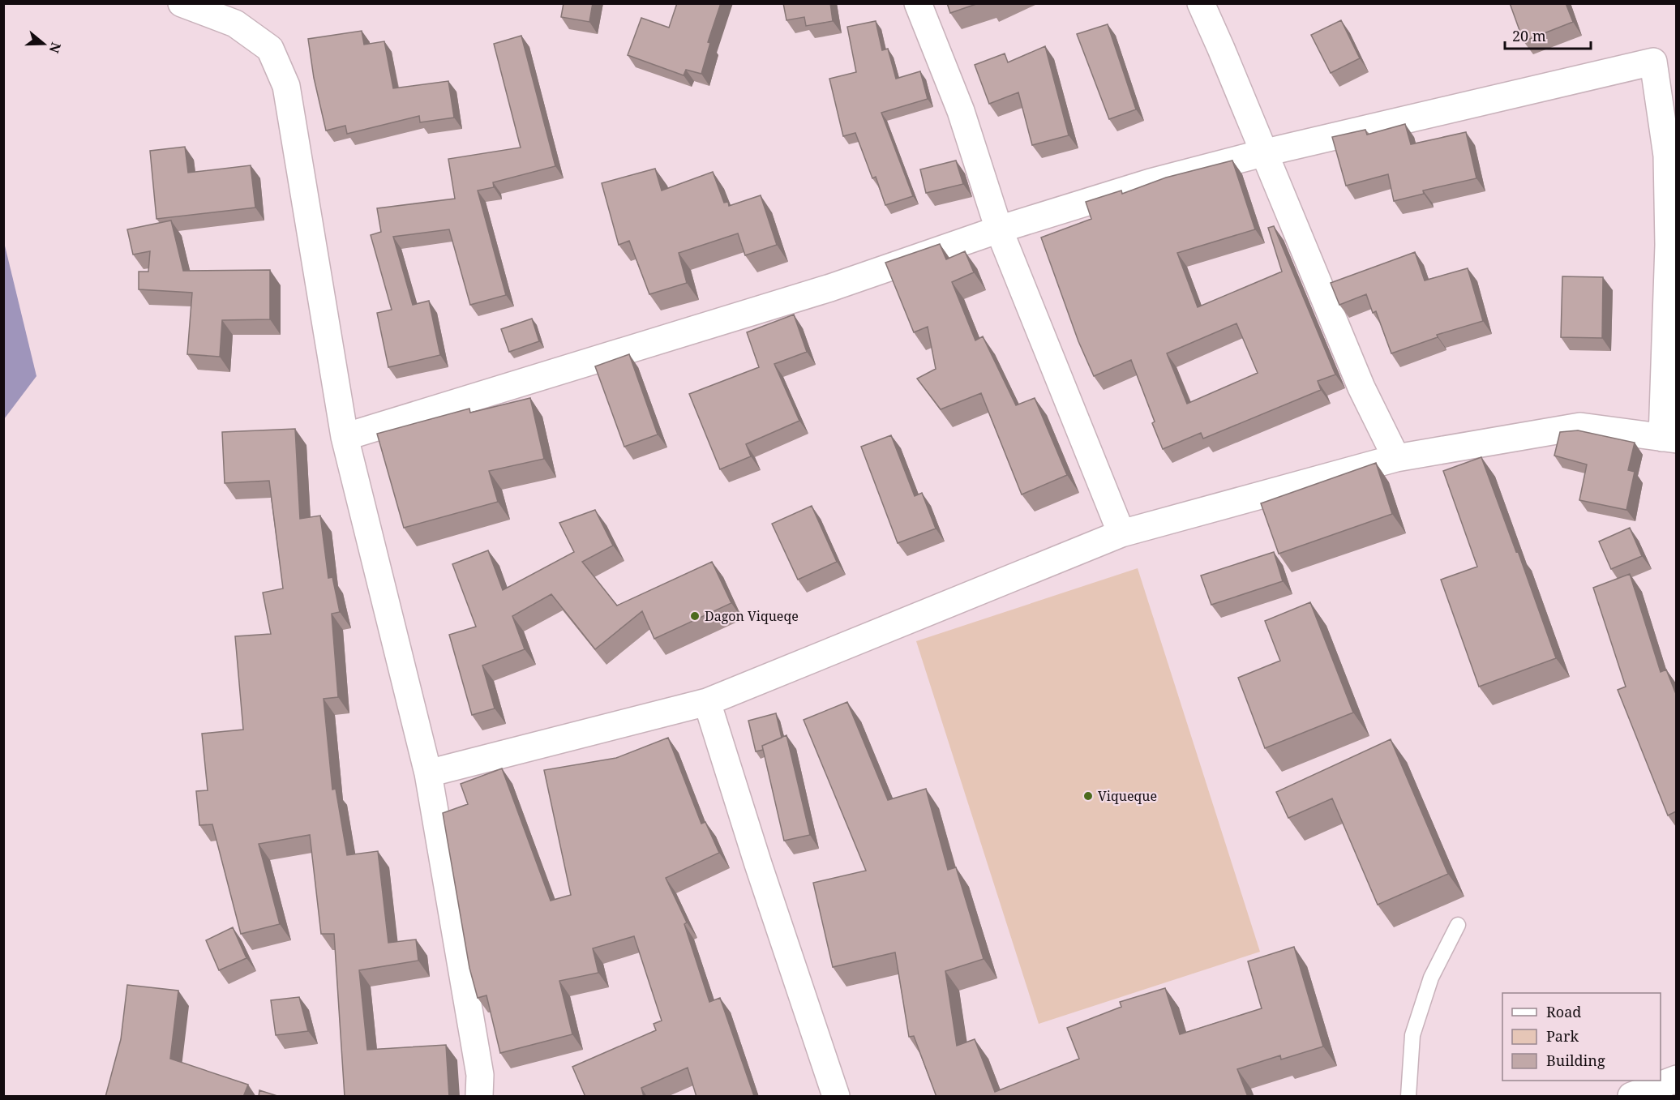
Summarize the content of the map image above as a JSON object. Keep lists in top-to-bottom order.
{
  "places": ["Dagon Viqueqe", "Viqueque"],
  "legend": ["Road", "Park", "Building"],
  "scale_bar": "20 m",
  "north": "right"
}
